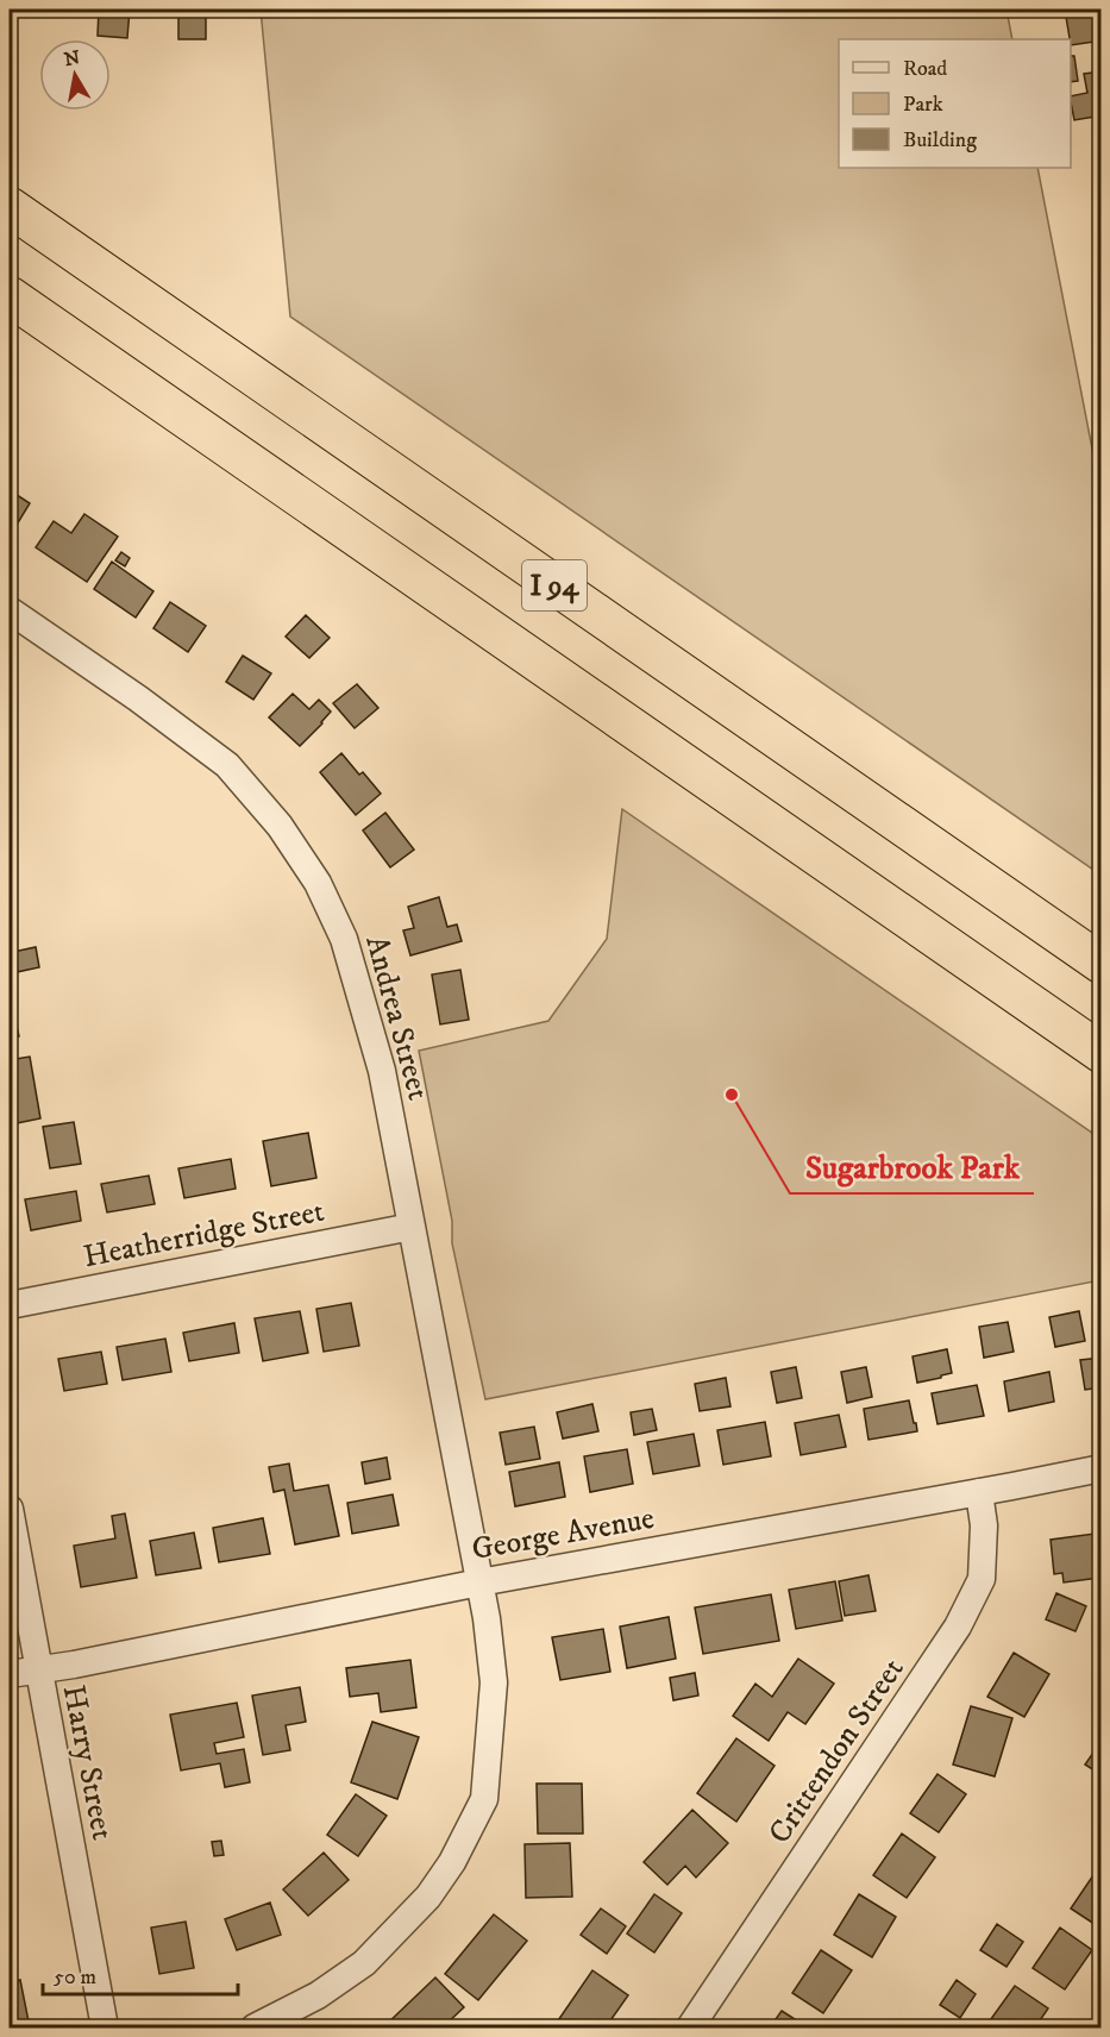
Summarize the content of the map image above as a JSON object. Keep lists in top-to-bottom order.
{
  "streets": {
    "highway": ["I 94"],
    "street": [
      "Andrea Street",
      "Heatherridge Street",
      "George Avenue",
      "Crittendon Street",
      "Harry Street"
    ]
  },
  "crossings": [
    ["Andrea Street", "Heatherridge Street"],
    ["Andrea Street", "George Avenue"],
    ["George Avenue", "Crittendon Street"],
    ["George Avenue", "Harry Street"]
  ],
  "places": ["Sugarbrook Park"],
  "legend": ["Road", "Park", "Building"],
  "scale_bar": "50 m",
  "north": "top"
}
